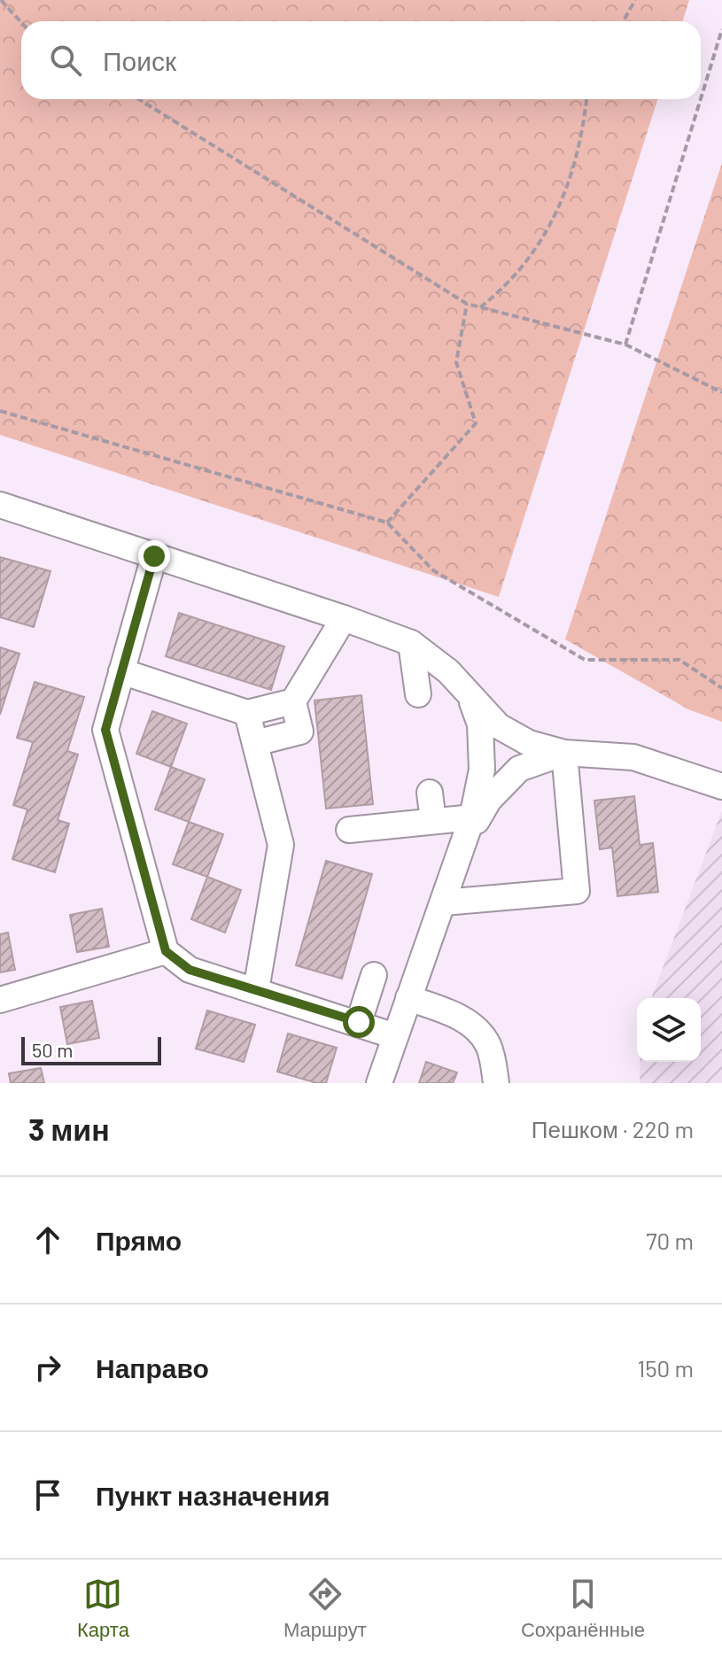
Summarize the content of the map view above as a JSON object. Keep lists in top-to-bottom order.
{
  "scale_bar": "50 m",
  "page": {
    "search": "Поиск",
    "scale": "50 m",
    "heading": ["3 мин", "Пешком · 220 m"],
    "list": [
      ["Прямо", "70 m"],
      ["Направо", "150 m"],
      "Пункт назначения"
    ],
    "nav": ["Карта", "Маршрут", "Сохранённые"]
  }
}
